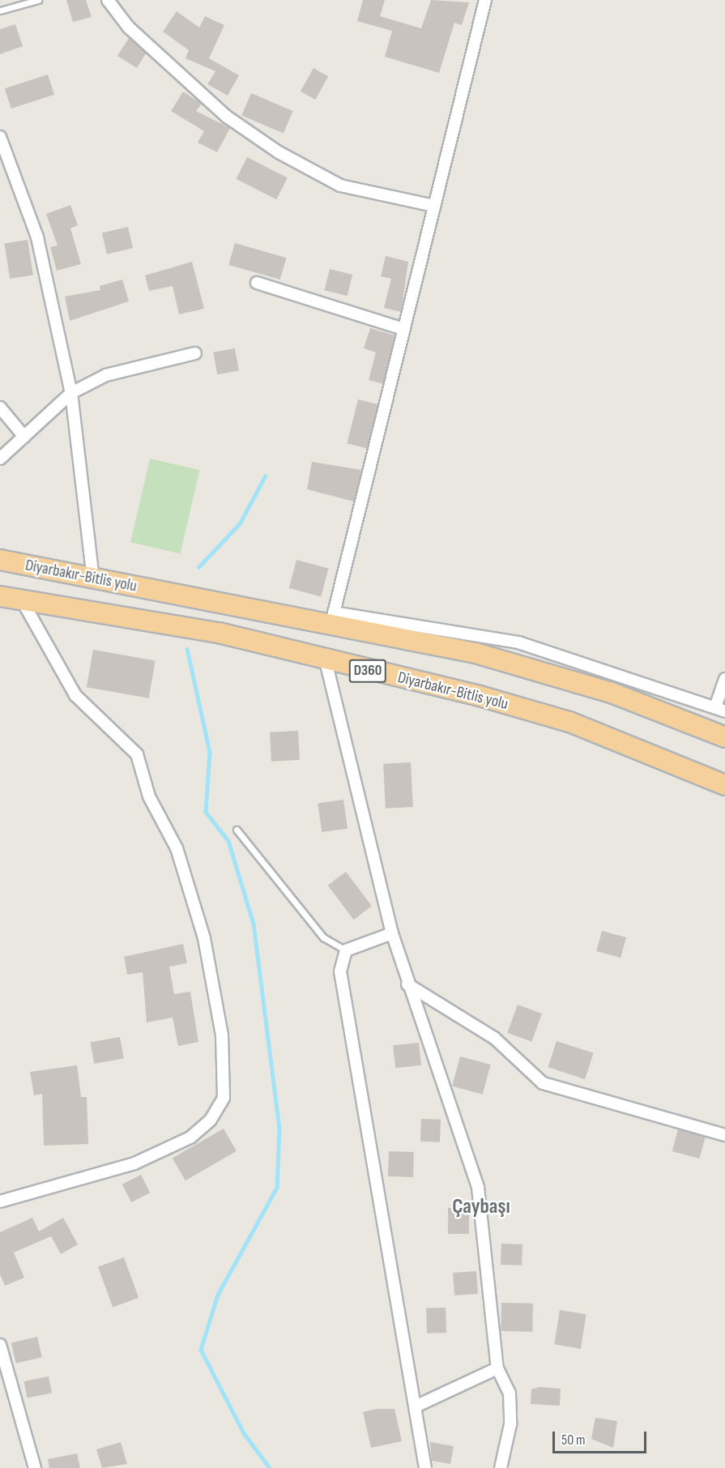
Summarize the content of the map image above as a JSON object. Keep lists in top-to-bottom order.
{
  "streets": {
    "highway": ["Diyarbakır-Bitlis yolu", "D360"]
  },
  "districts": ["Çaybaşı"],
  "scale_bar": "50 m"
}
